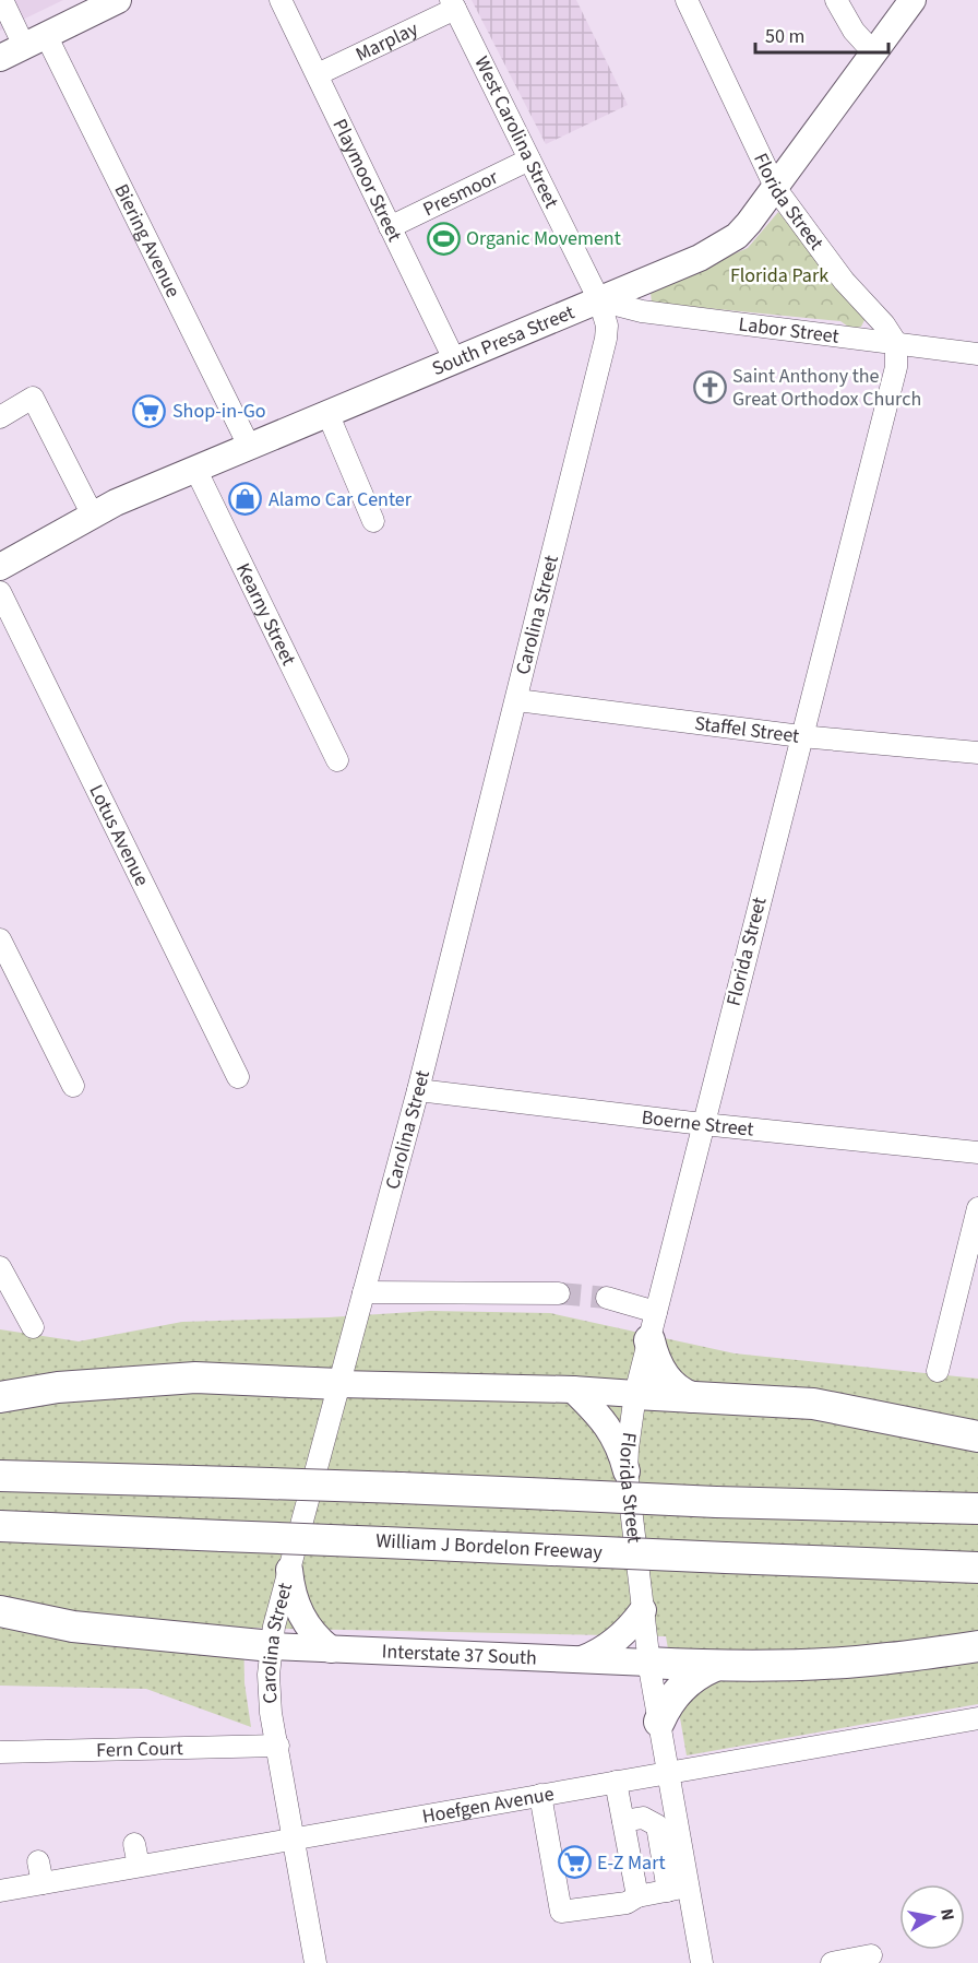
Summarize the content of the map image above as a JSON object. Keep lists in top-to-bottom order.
{
  "streets": {
    "highway": ["William J Bordelon Freeway"],
    "main road": ["South Presa Street", "Interstate 37 South"],
    "street": [
      "Marplay",
      "West Carolina Street",
      "Playmoor Street",
      "Presmoor",
      "Florida Street",
      "Biering Avenue",
      "Labor Street",
      "Kearny Street",
      "Carolina Street",
      "Staffel Street",
      "Lotus Avenue",
      "Boerne Street",
      "Fern Court",
      "Hoefgen Avenue"
    ]
  },
  "crossings": [
    ["Marplay", "West Carolina Street"],
    ["Marplay", "Playmoor Street"],
    ["West Carolina Street", "Presmoor"],
    ["West Carolina Street", "Labor Street"],
    ["West Carolina Street", "South Presa Street"],
    ["West Carolina Street", "Carolina Street"],
    ["Playmoor Street", "Presmoor"],
    ["Playmoor Street", "South Presa Street"],
    ["Florida Street", "Labor Street"],
    ["Florida Street", "South Presa Street"],
    ["Florida Street", "Staffel Street"],
    ["Florida Street", "Boerne Street"],
    ["Florida Street", "Interstate 37 South"],
    ["Florida Street", "Hoefgen Avenue"],
    ["Biering Avenue", "South Presa Street"],
    ["Labor Street", "South Presa Street"],
    ["Labor Street", "Carolina Street"],
    ["South Presa Street", "Kearny Street"],
    ["South Presa Street", "Carolina Street"],
    ["Carolina Street", "Staffel Street"],
    ["Carolina Street", "Boerne Street"],
    ["Carolina Street", "Interstate 37 South"],
    ["Carolina Street", "Fern Court"],
    ["Carolina Street", "Hoefgen Avenue"]
  ],
  "parks": ["Florida Park"],
  "places": {
    "sports": ["Organic Movement"],
    "church": ["Saint Anthony the Great Orthodox Church"],
    "supermarket": ["Shop-in-Go", "E-Z Mart"],
    "shop": ["Alamo Car Center"]
  },
  "scale_bar": "50 m",
  "north": "right"
}
